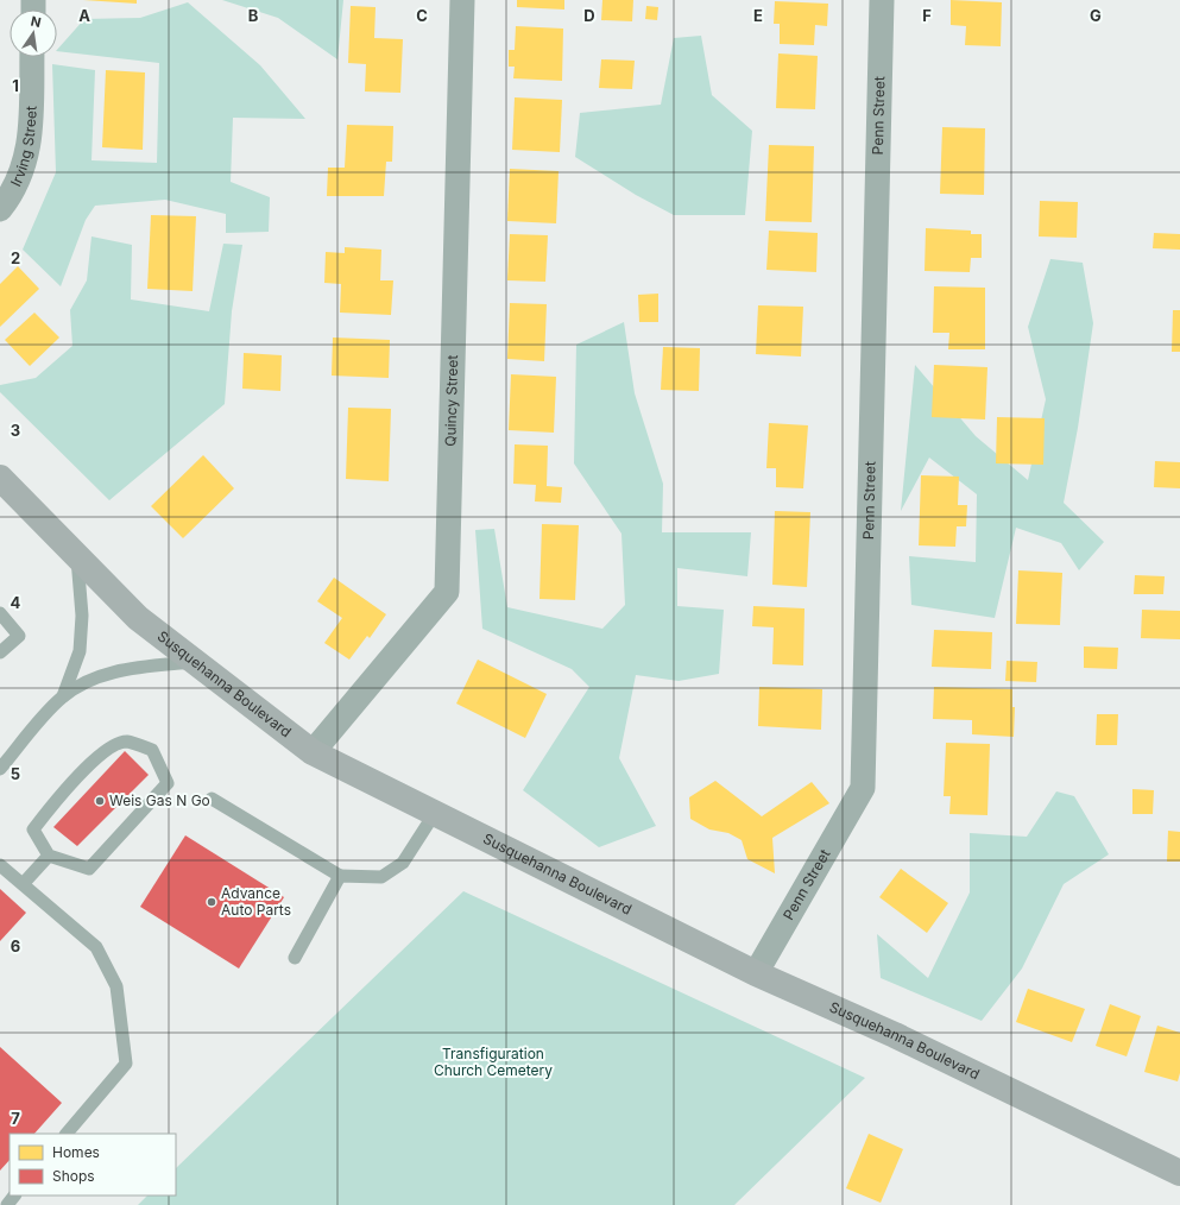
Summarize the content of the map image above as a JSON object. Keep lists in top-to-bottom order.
{
  "streets": {
    "highway": ["Susquehanna Boulevard"],
    "street": ["Penn Street", "Irving Street", "Quincy Street"]
  },
  "crossings": [
    ["Penn Street", "Susquehanna Boulevard"],
    ["Quincy Street", "Susquehanna Boulevard"]
  ],
  "parks": ["Transfiguration Church Cemetery"],
  "places": ["Weis Gas N Go", "Advance Auto Parts"],
  "legend": ["Homes", "Shops"],
  "north": "top",
  "grid": {
    "columns": [
      "A",
      "B",
      "C",
      "D",
      "E",
      "F",
      "G"
    ],
    "rows": [
      "1",
      "2",
      "3",
      "4",
      "5",
      "6",
      "7"
    ]
  }
}
